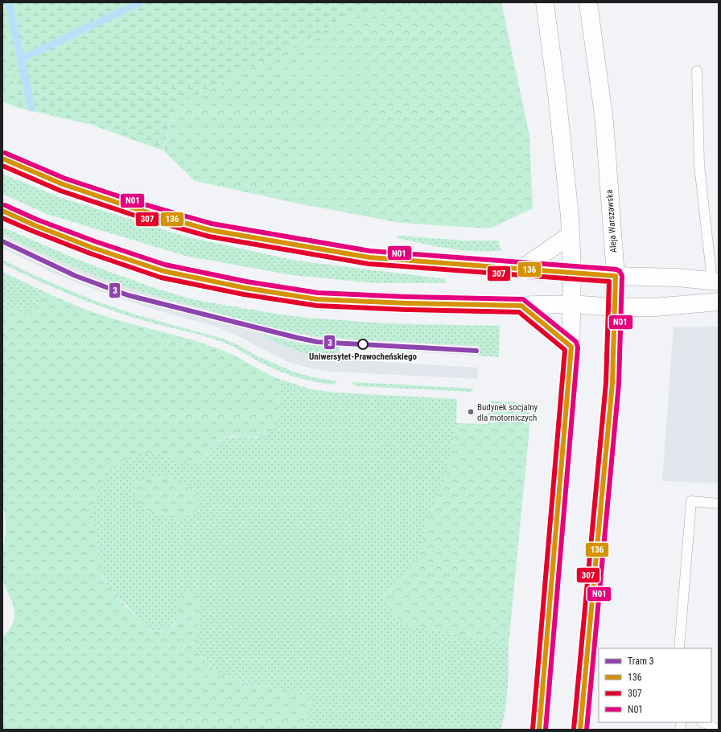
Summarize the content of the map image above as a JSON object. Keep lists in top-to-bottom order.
{
  "streets": {
    "main road": ["Aleja Warszawska"]
  },
  "places": ["Uniwersytet-Prawocheńskiego", "Budynek socjalny dla motorniczych"],
  "lines": [
    "transit line N01",
    "transit line 136",
    "transit line 307",
    "tram line 3"
  ],
  "legend": [
    "Tram 3",
    "136",
    "307",
    "N01"
  ]
}
